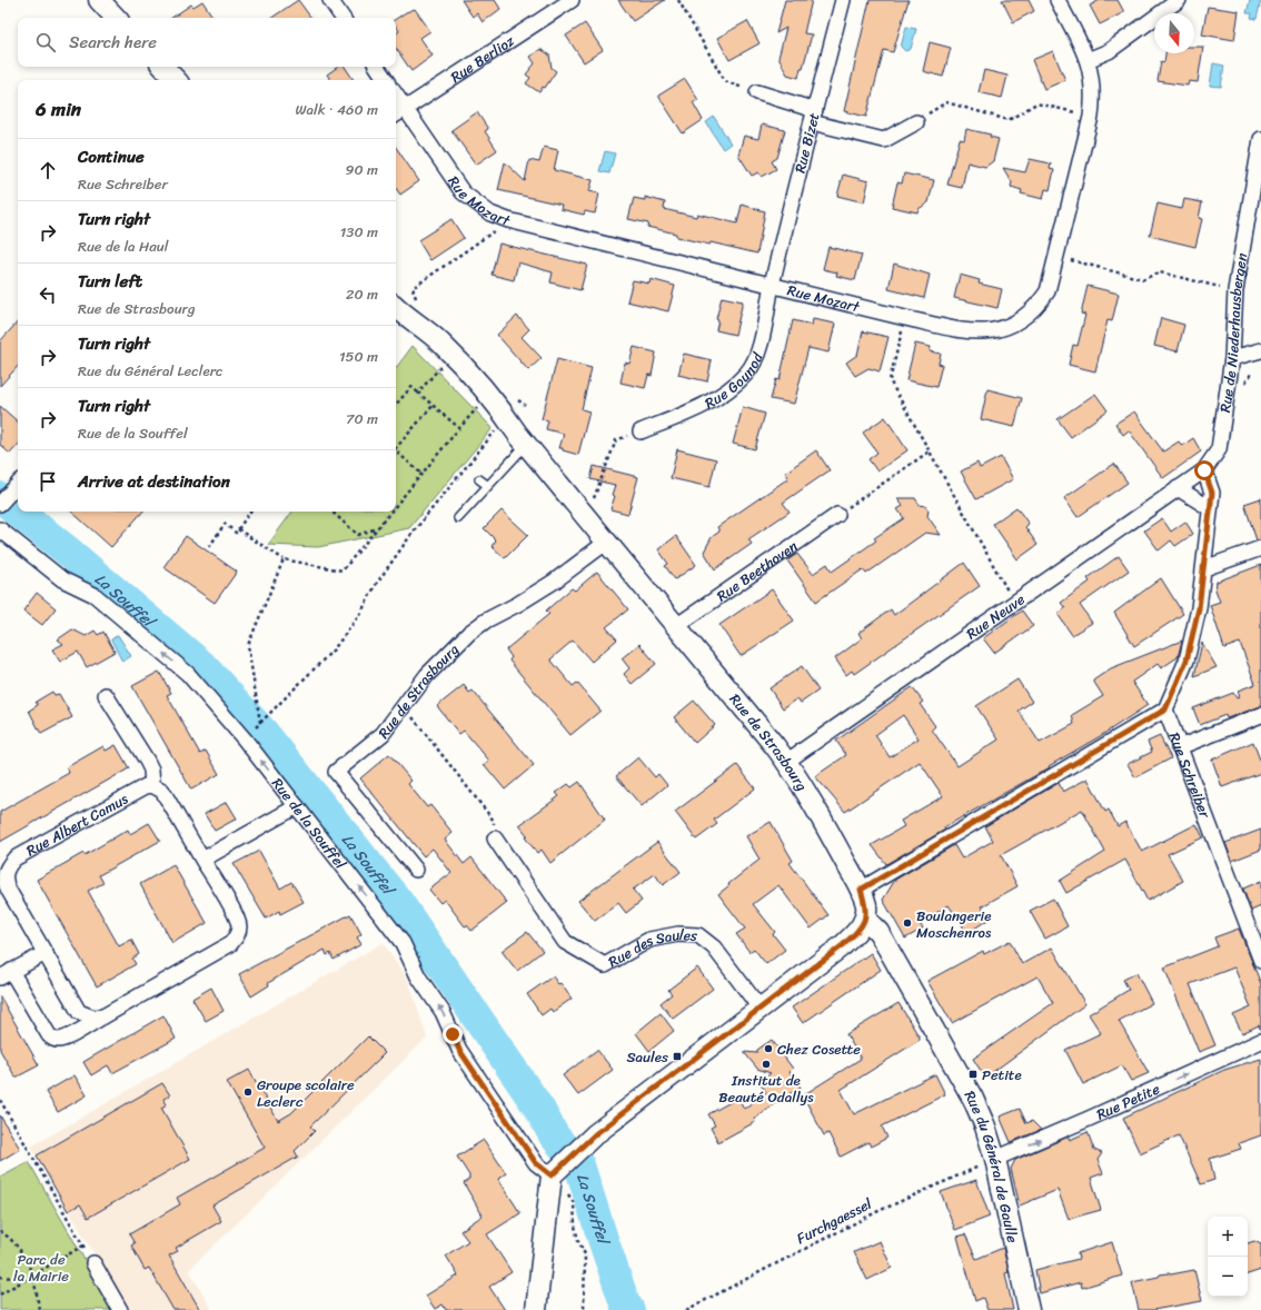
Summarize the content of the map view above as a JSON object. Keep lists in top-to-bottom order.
{
  "streets": {
    "street": [
      "Rue Berlioz",
      "Rue Bizet",
      "Rue Mozart",
      "Rue de Niederhausbergen",
      "Rue Gounod",
      "Rue Beethoven",
      "Rue Neuve",
      "Rue de Strasbourg",
      "Rue Schreiber",
      "Rue de la Souffel",
      "Rue Albert Camus",
      "Rue des Saules",
      "Rue Petite",
      "Rue du Général de Gaulle"
    ],
    "path": ["Furchgaessel"]
  },
  "crossings": [
    ["Rue Berlioz", "Rue Mozart"],
    ["Rue Bizet", "Rue Mozart"],
    ["Rue Bizet", "Rue Gounod"],
    ["Rue Mozart", "Rue Gounod"],
    ["Rue de Niederhausbergen", "Rue Neuve"],
    ["Rue Beethoven", "Rue de Strasbourg"],
    ["Rue Neuve", "Rue de Strasbourg"],
    ["Rue de Strasbourg", "Rue du Général de Gaulle"],
    ["Rue Petite", "Rue du Général de Gaulle"],
    ["Rue Petite", "Furchgaessel"],
    ["Rue du Général de Gaulle", "Furchgaessel"]
  ],
  "one_way": ["Rue de la Souffel", "Rue Petite"],
  "water": ["La Souffel"],
  "parks": ["Parc de la Mairie"],
  "places": {
    "other": [
      "Boulangerie Moschenros",
      "Chez Cosette",
      "Institut de Beauté Odallys",
      "Groupe scolaire Leclerc"
    ],
    "transit": ["Saules", "Petite"]
  },
  "north": "bottom",
  "page": {
    "search": "Search here",
    "heading": ["6 min", "Walk · 460 m"],
    "list": [
      ["Continue", "Rue Schreiber", "90 m"],
      ["Turn right", "Rue de la Haul", "130 m"],
      ["Turn left", "Rue de Strasbourg", "20 m"],
      ["Turn right", "Rue du Général Leclerc", "150 m"],
      ["Turn right", "Rue de la Souffel", "70 m"],
      "Arrive at destination"
    ],
    "map_buttons": ["+", "−"]
  }
}
